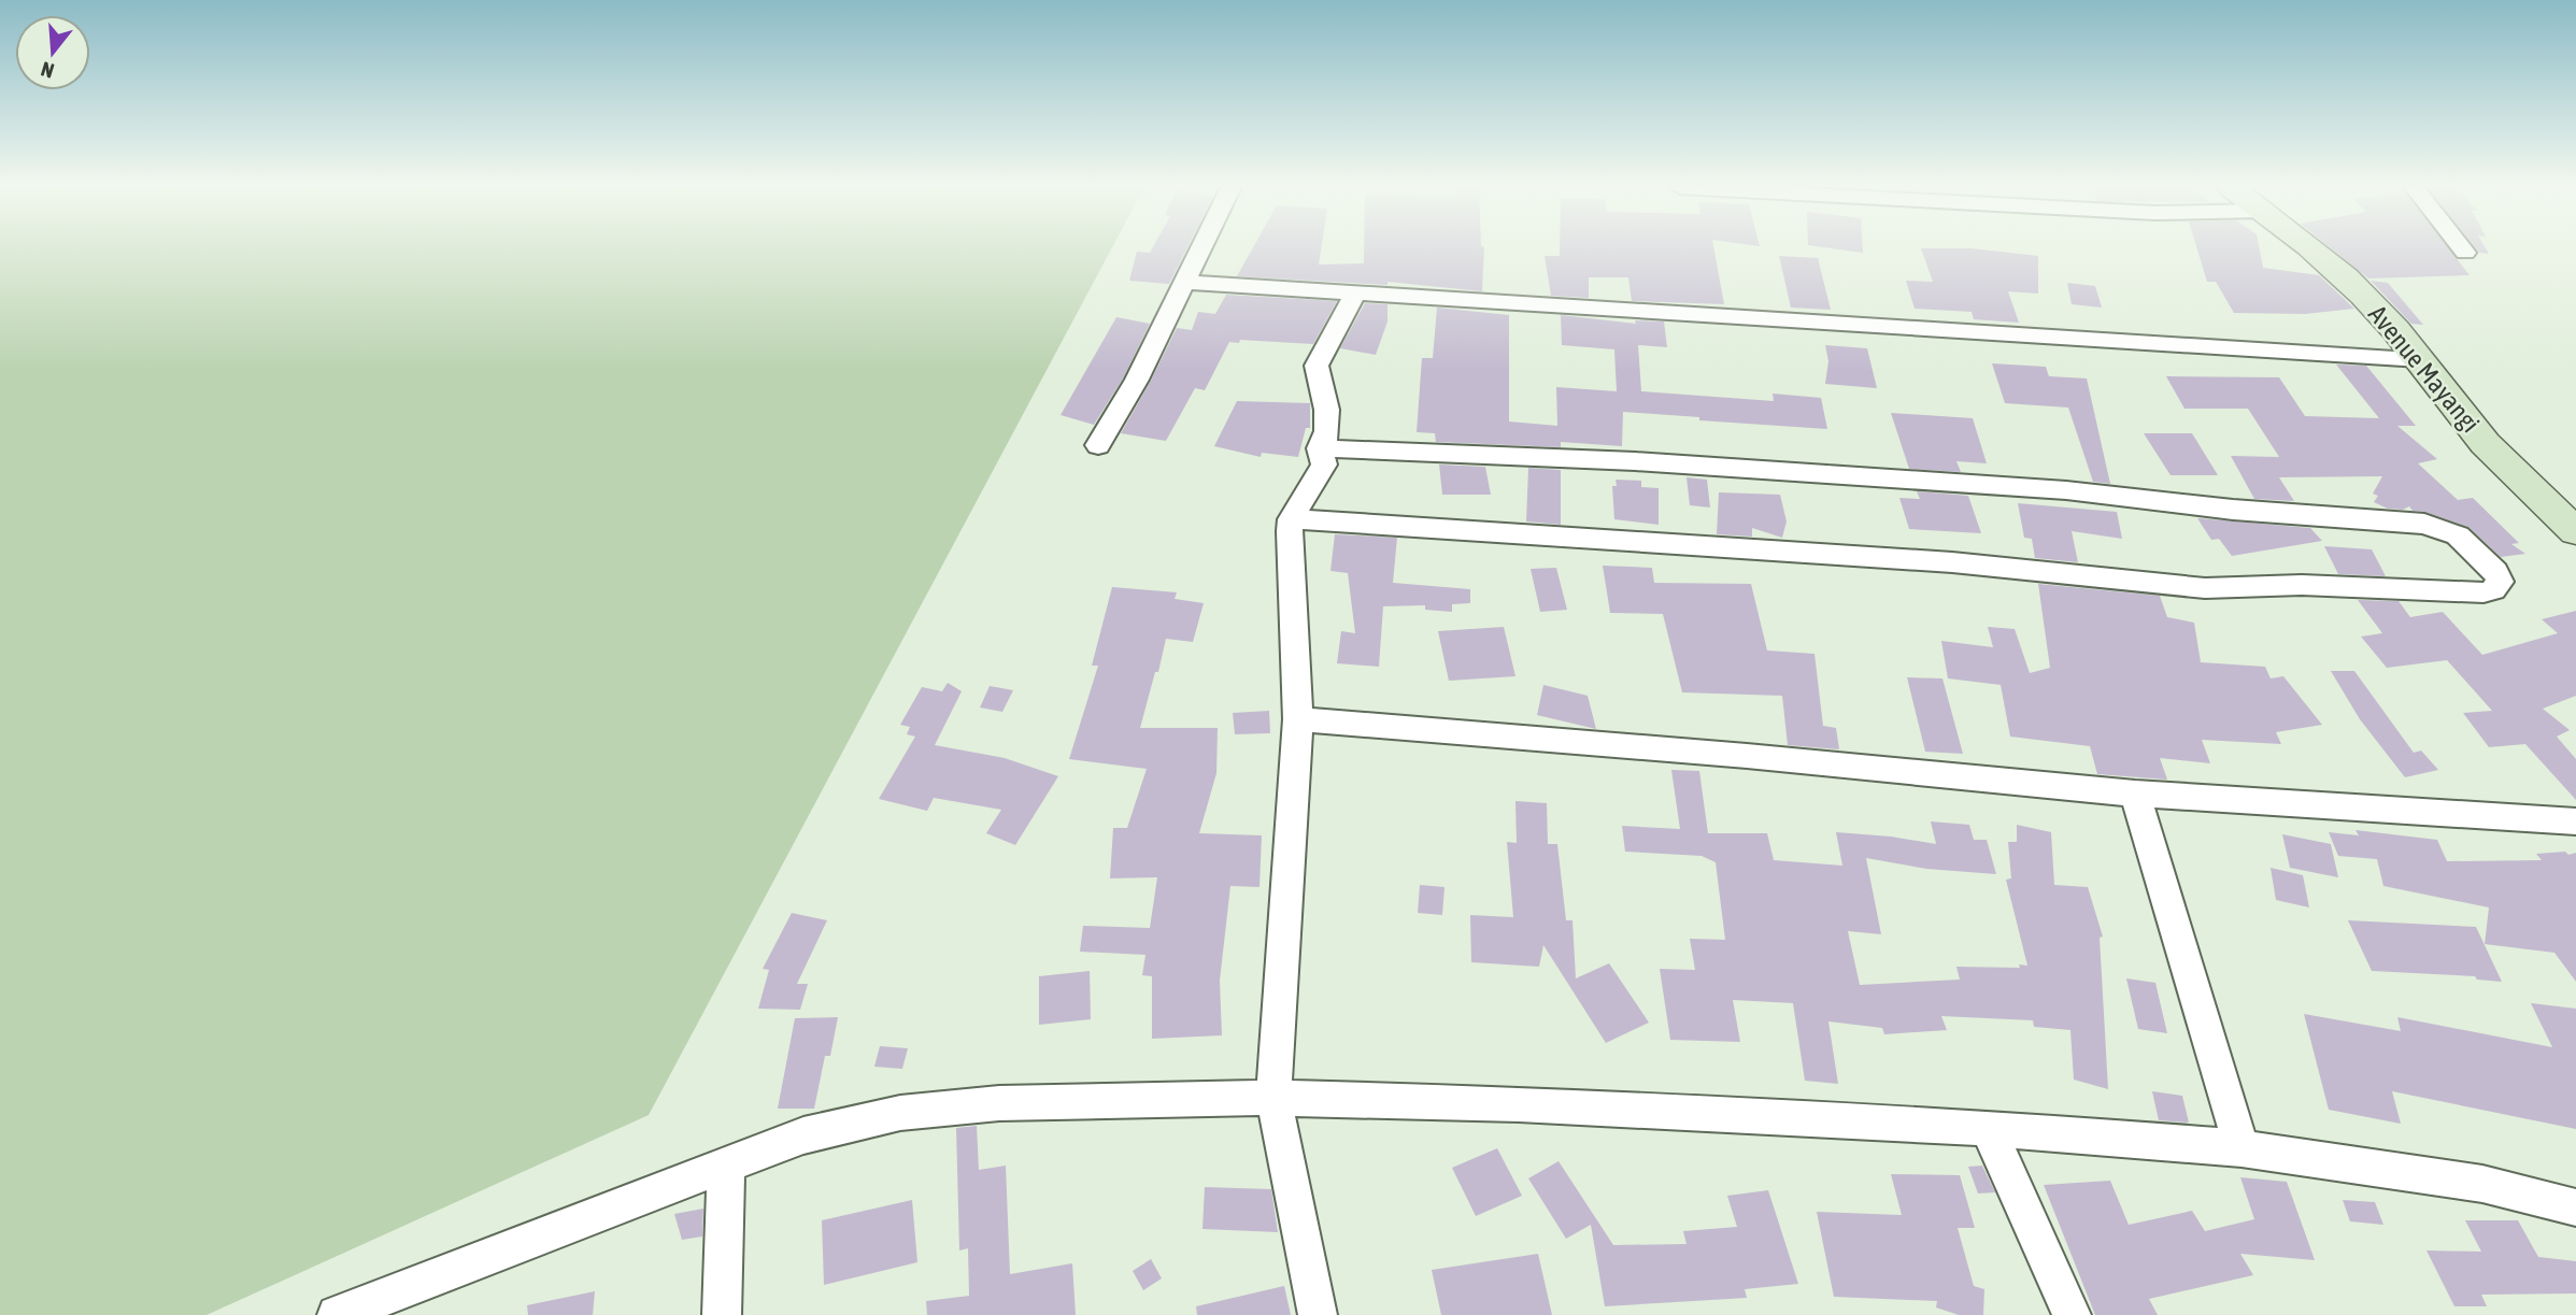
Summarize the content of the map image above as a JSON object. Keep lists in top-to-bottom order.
{
  "streets": {
    "street": ["Avenue Mayangi"]
  },
  "north": "bottom"
}
